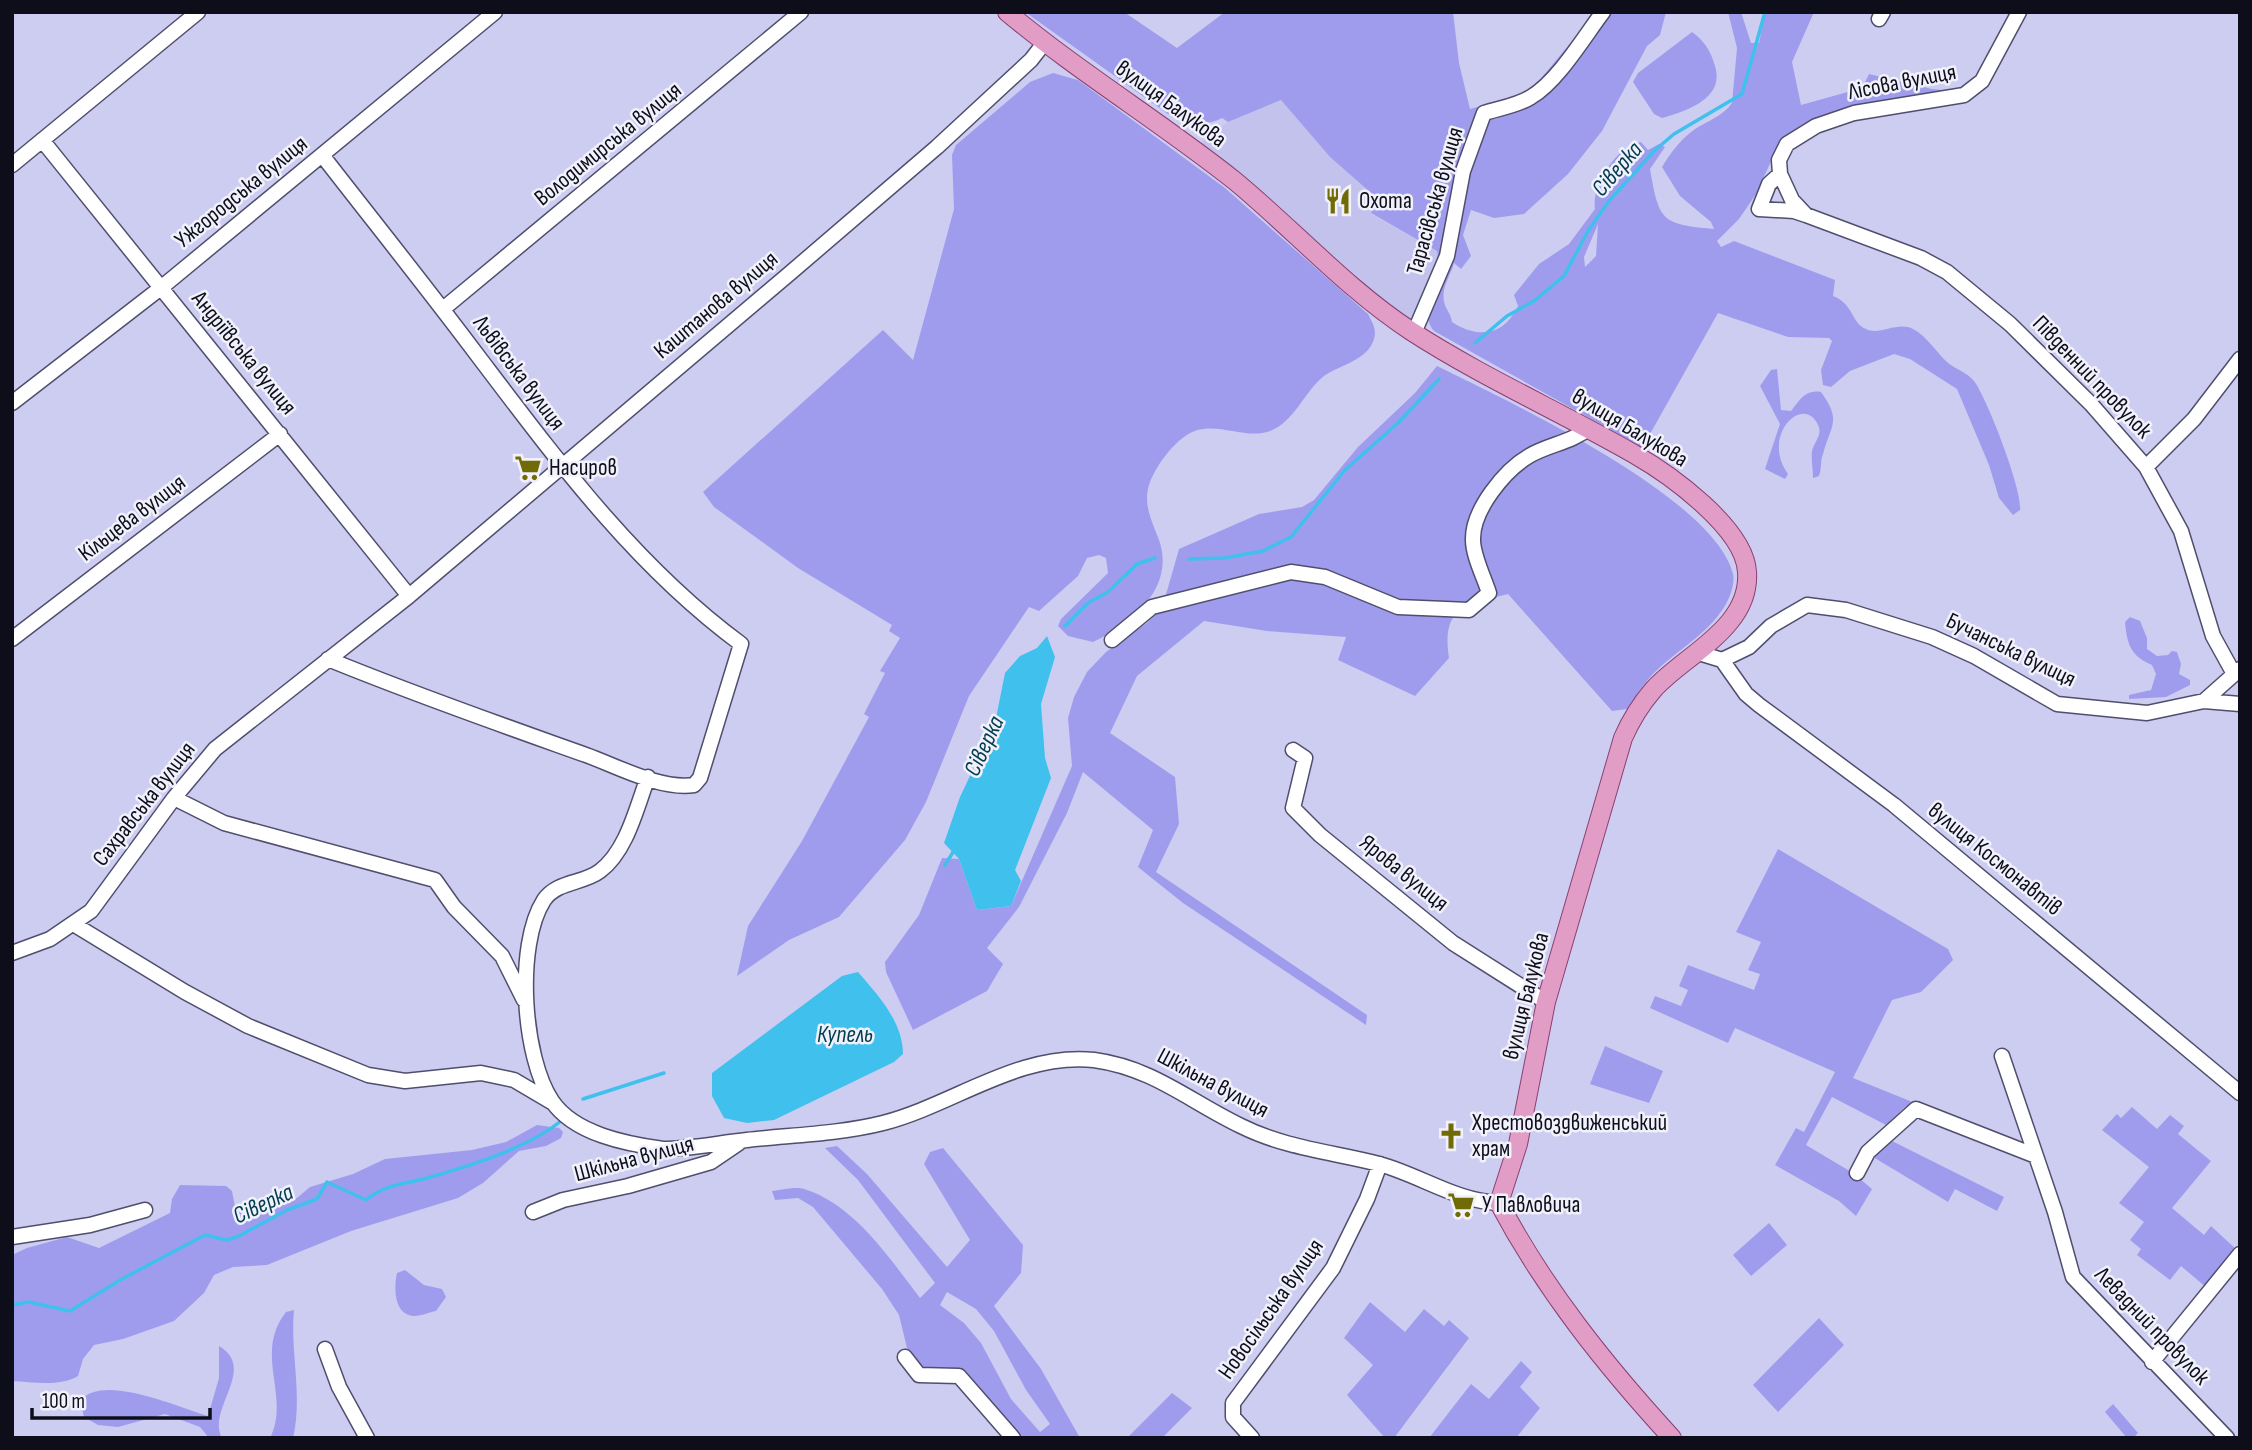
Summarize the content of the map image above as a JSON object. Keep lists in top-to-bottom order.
{
  "streets": {
    "main road": ["вулиця Балукова"],
    "street": [
      "Лісова вулиця",
      "Володимирська вулиця",
      "Ужгородська вулиця",
      "Тарасівська вулиця",
      "Каштанова вулиця",
      "Андріївська вулиця",
      "Львівська вулиця",
      "Південний провулок",
      "Кільцева вулиця",
      "Бучанська вулиця",
      "Сахравська вулиця",
      "вулиця Космонавтів",
      "Ярова вулиця",
      "Шкільна вулиця",
      "Новосільська вулиця",
      "Левадний провулок"
    ]
  },
  "crossings": [
    ["Лісова вулиця", "Південний провулок"],
    ["вулиця Балукова", "Тарасівська вулиця"],
    ["вулиця Балукова", "Каштанова вулиця"],
    ["вулиця Балукова", "Ярова вулиця"],
    ["вулиця Балукова", "Шкільна вулиця"],
    ["Володимирська вулиця", "Львівська вулиця"],
    ["Ужгородська вулиця", "Андріївська вулиця"],
    ["Ужгородська вулиця", "Львівська вулиця"],
    ["Каштанова вулиця", "Андріївська вулиця"],
    ["Каштанова вулиця", "Львівська вулиця"],
    ["Каштанова вулиця", "Сахравська вулиця"],
    ["Андріївська вулиця", "Кільцева вулиця"],
    ["Андріївська вулиця", "Сахравська вулиця"],
    ["Львівська вулиця", "Шкільна вулиця"],
    ["Бучанська вулиця", "вулиця Космонавтів"],
    ["Шкільна вулиця", "Новосільська вулиця"]
  ],
  "water": ["Сіверка", "Купель"],
  "places": {
    "restaurant": ["Охота"],
    "supermarket": ["Насиров", "У Павловича"],
    "church": ["Хрестовоздвиженський храм"]
  },
  "scale_bar": "100 m"
}
